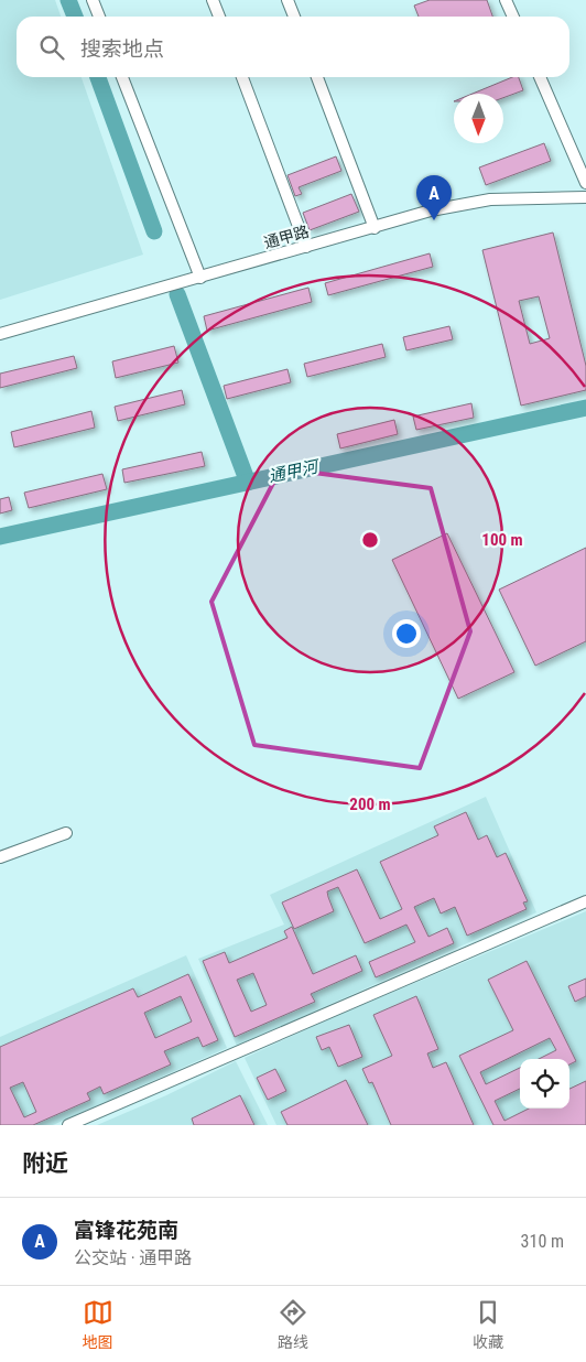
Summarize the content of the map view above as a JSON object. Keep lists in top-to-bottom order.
{
  "streets": {
    "street": ["通甲路"]
  },
  "water": ["通甲河"],
  "north": "bottom",
  "page": {
    "search": "搜索地点",
    "pins": "A",
    "heading": "附近",
    "list": [
      {
        "mark": "A",
        "name": "富锋花苑南",
        "note": "公交站 · 通甲路",
        "value": "310 m"
      }
    ],
    "nav": ["地图", "路线", "收藏"]
  },
  "rings": ["100 m", "200 m"]
}
